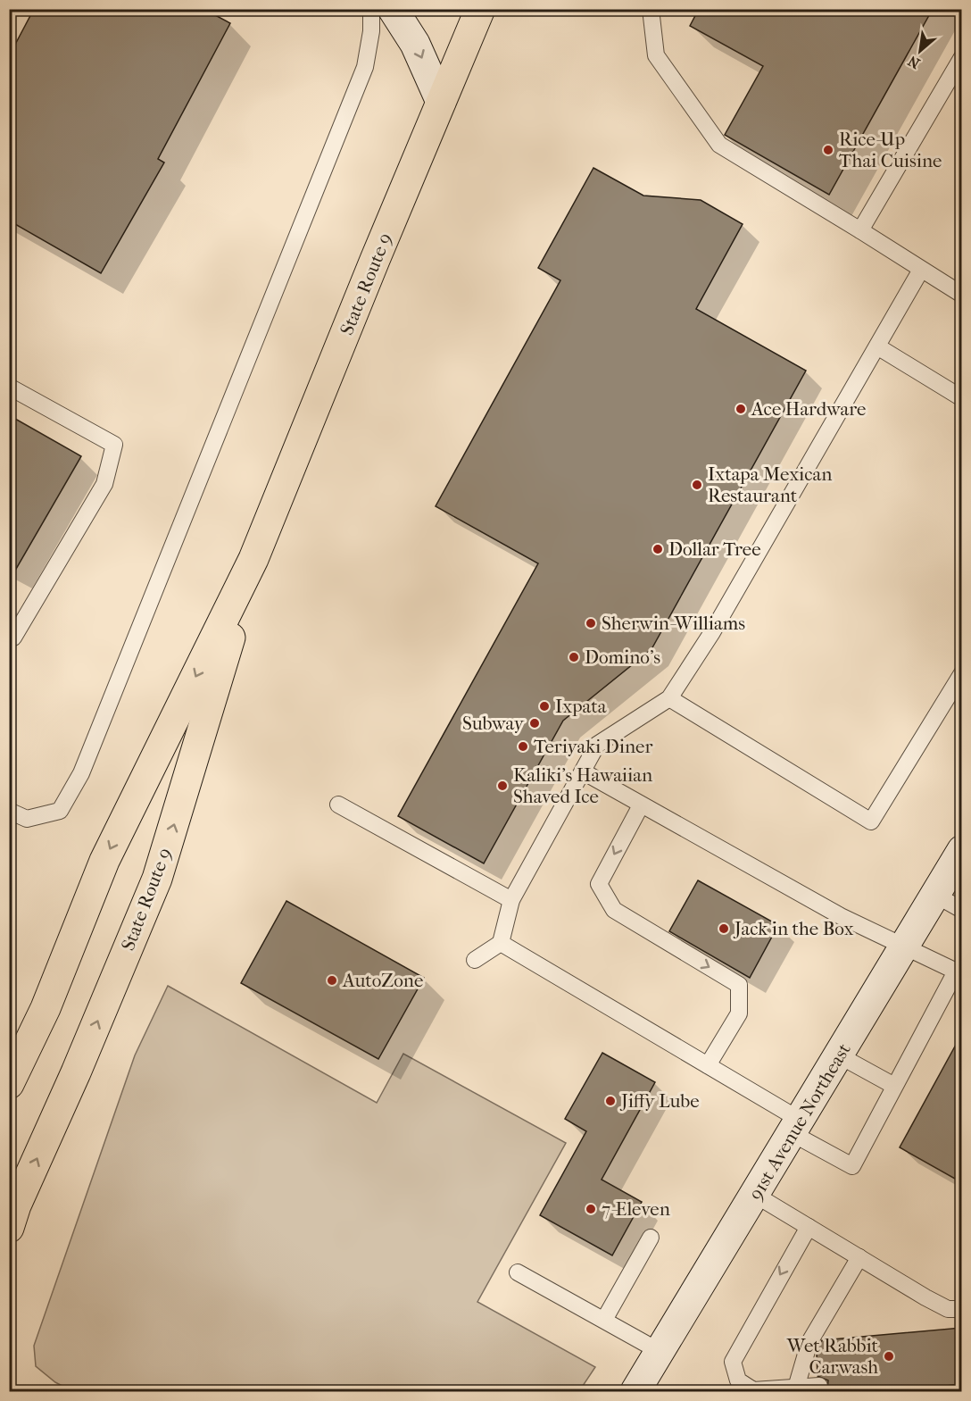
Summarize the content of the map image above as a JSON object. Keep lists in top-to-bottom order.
{
  "streets": {
    "main road": ["State Route 9"],
    "street": ["91st Avenue Northeast"]
  },
  "places": [
    "Rice-Up Thai Cuisine",
    "Ace Hardware",
    "Ixtapa Mexican Restaurant",
    "Dollar Tree",
    "Sherwin-Williams",
    "Domino's",
    "Ixpata",
    "Subway",
    "Teriyaki Diner",
    "Kaliki's Hawaiian Shaved Ice",
    "Jack in the Box",
    "AutoZone",
    "Jiffy Lube",
    "7-Eleven",
    "Wet Rabbit Carwash"
  ],
  "north": "bottom left"
}
